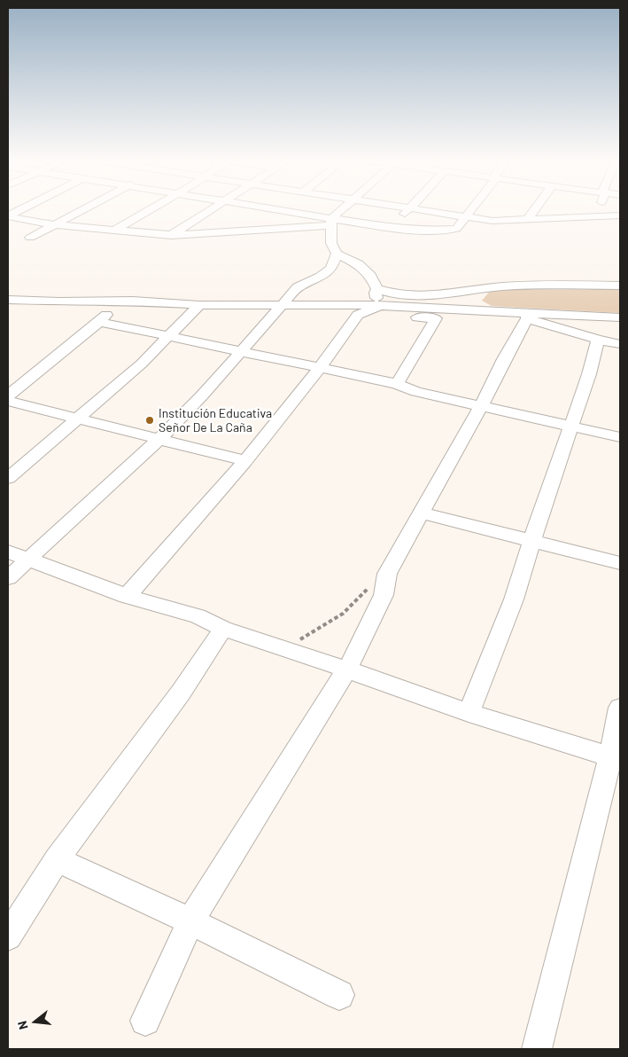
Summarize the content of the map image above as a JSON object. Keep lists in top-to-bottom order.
{
  "places": ["Institución Educativa Señor De La Caña"],
  "north": "left"
}
